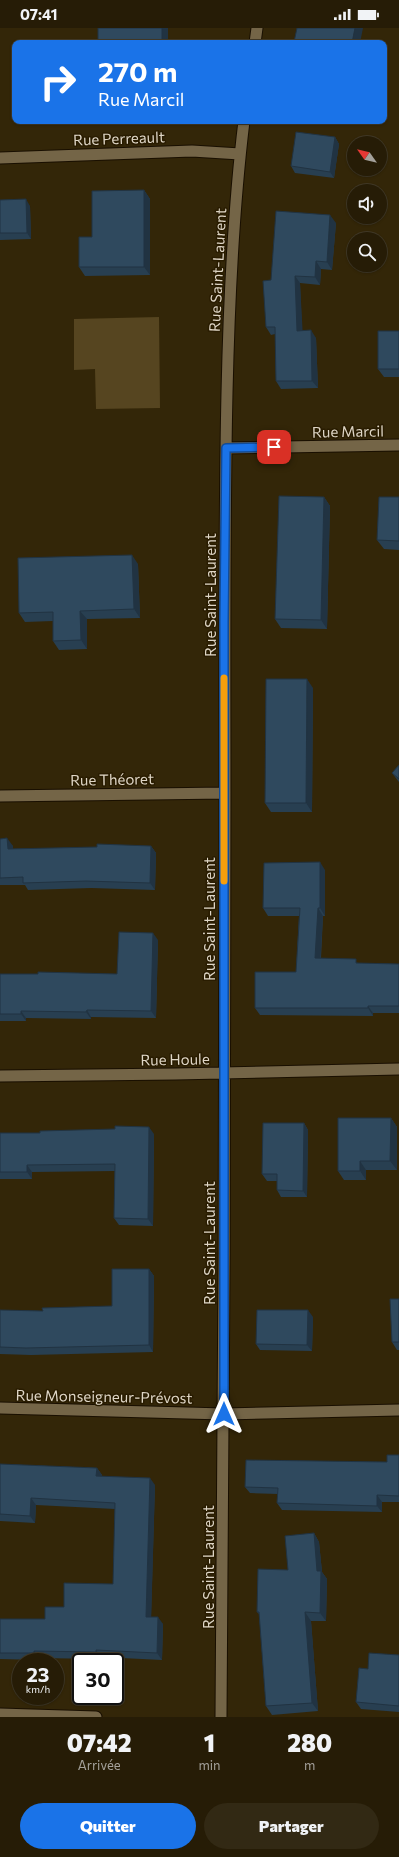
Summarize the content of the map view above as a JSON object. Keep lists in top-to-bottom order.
{
  "streets": {
    "street": [
      "Rue Perreault",
      "Rue Saint-Laurent",
      "Rue Marcil",
      "Rue Théoret",
      "Rue Houle",
      "Rue Monseigneur-Prévost"
    ]
  },
  "crossings": [
    ["Rue Perreault", "Rue Saint-Laurent"],
    ["Rue Saint-Laurent", "Rue Marcil"],
    ["Rue Saint-Laurent", "Rue Théoret"],
    ["Rue Saint-Laurent", "Rue Houle"],
    ["Rue Saint-Laurent", "Rue Monseigneur-Prévost"]
  ],
  "north": "top left",
  "page": {
    "status": "07:41",
    "turn": ["270 m", "Rue Marcil"],
    "speed": "23 km/h",
    "limit": "30",
    "eta": [
      "07:42",
      "Arrivée",
      "1",
      "min",
      "280",
      "m"
    ],
    "buttons": ["Quitter", "Partager"]
  }
}
